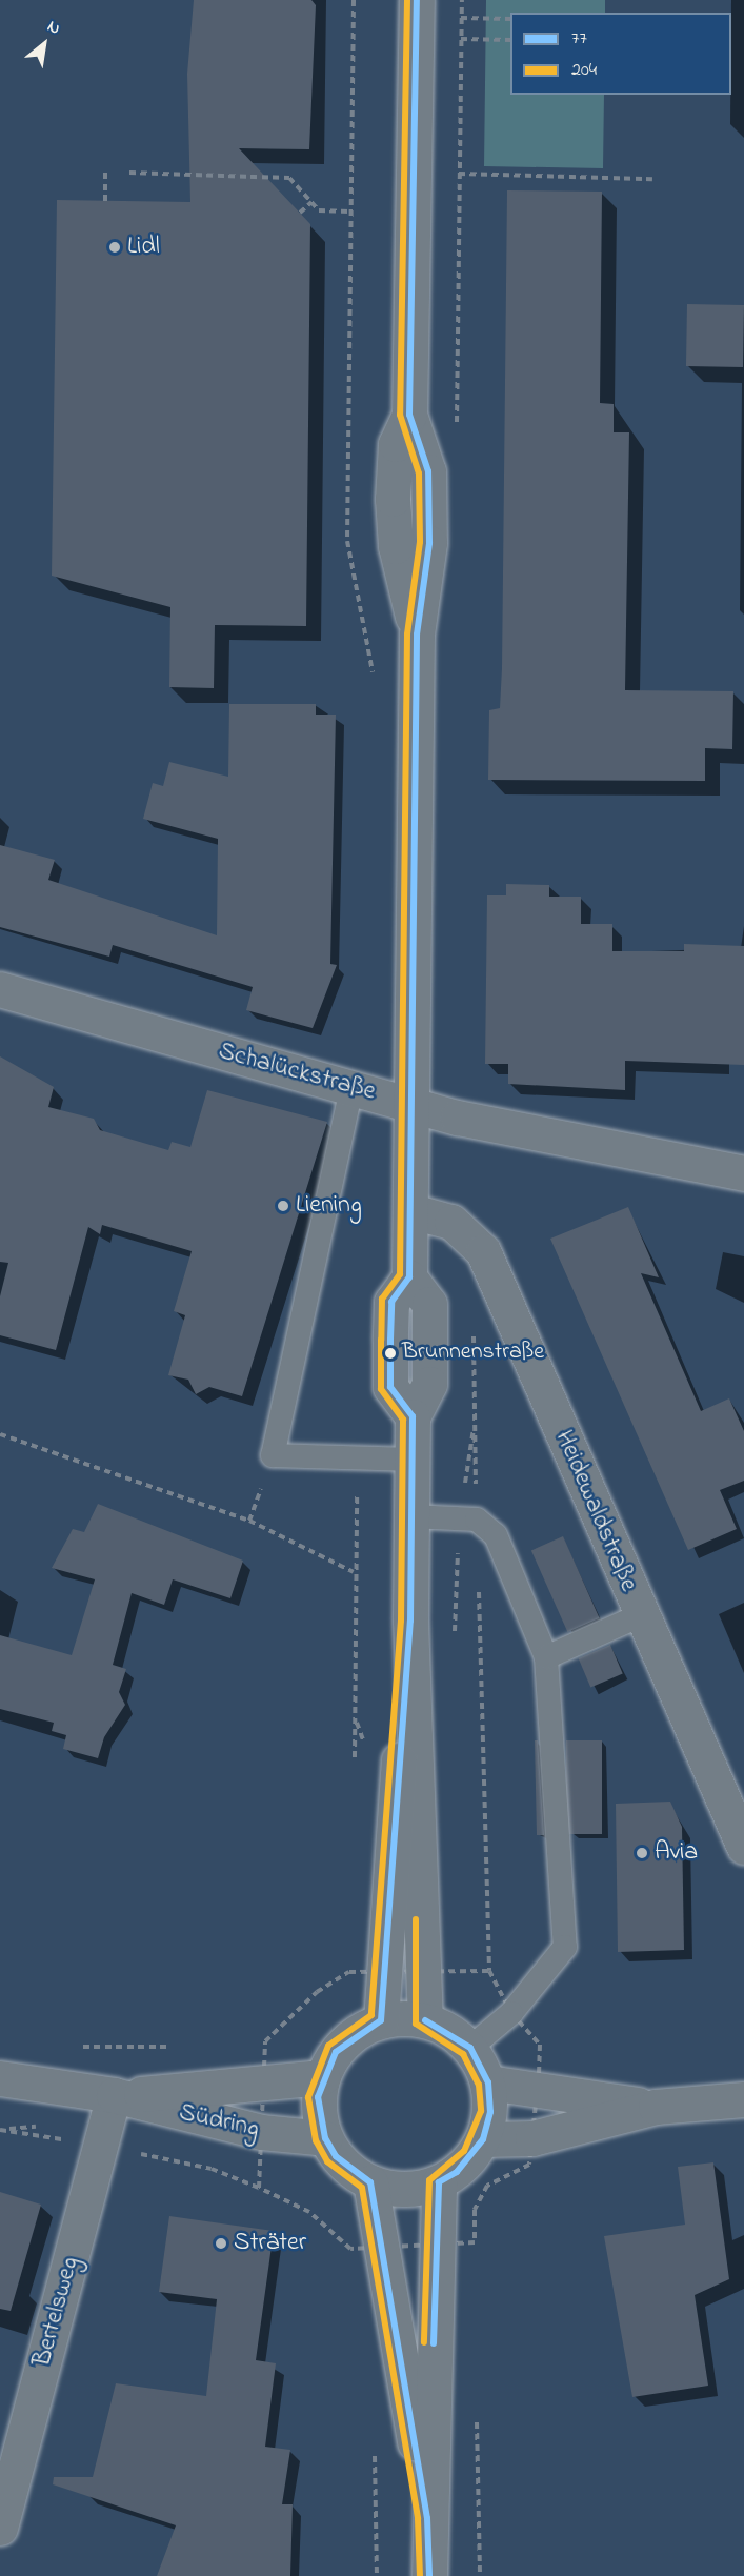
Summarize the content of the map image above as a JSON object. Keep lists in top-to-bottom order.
{
  "streets": {
    "main road": [
      "Schalückstraße",
      "Heidewaldstraße",
      "Südring",
      "Bertelsweg"
    ]
  },
  "crossings": [
    ["Südring", "Bertelsweg"]
  ],
  "places": [
    "Lidl",
    "Liening",
    "Brunnenstraße",
    "Avia",
    "Sträter"
  ],
  "lines": ["transit line 77", "transit line 204"],
  "legend": ["77", "204"],
  "north": "top right"
}
